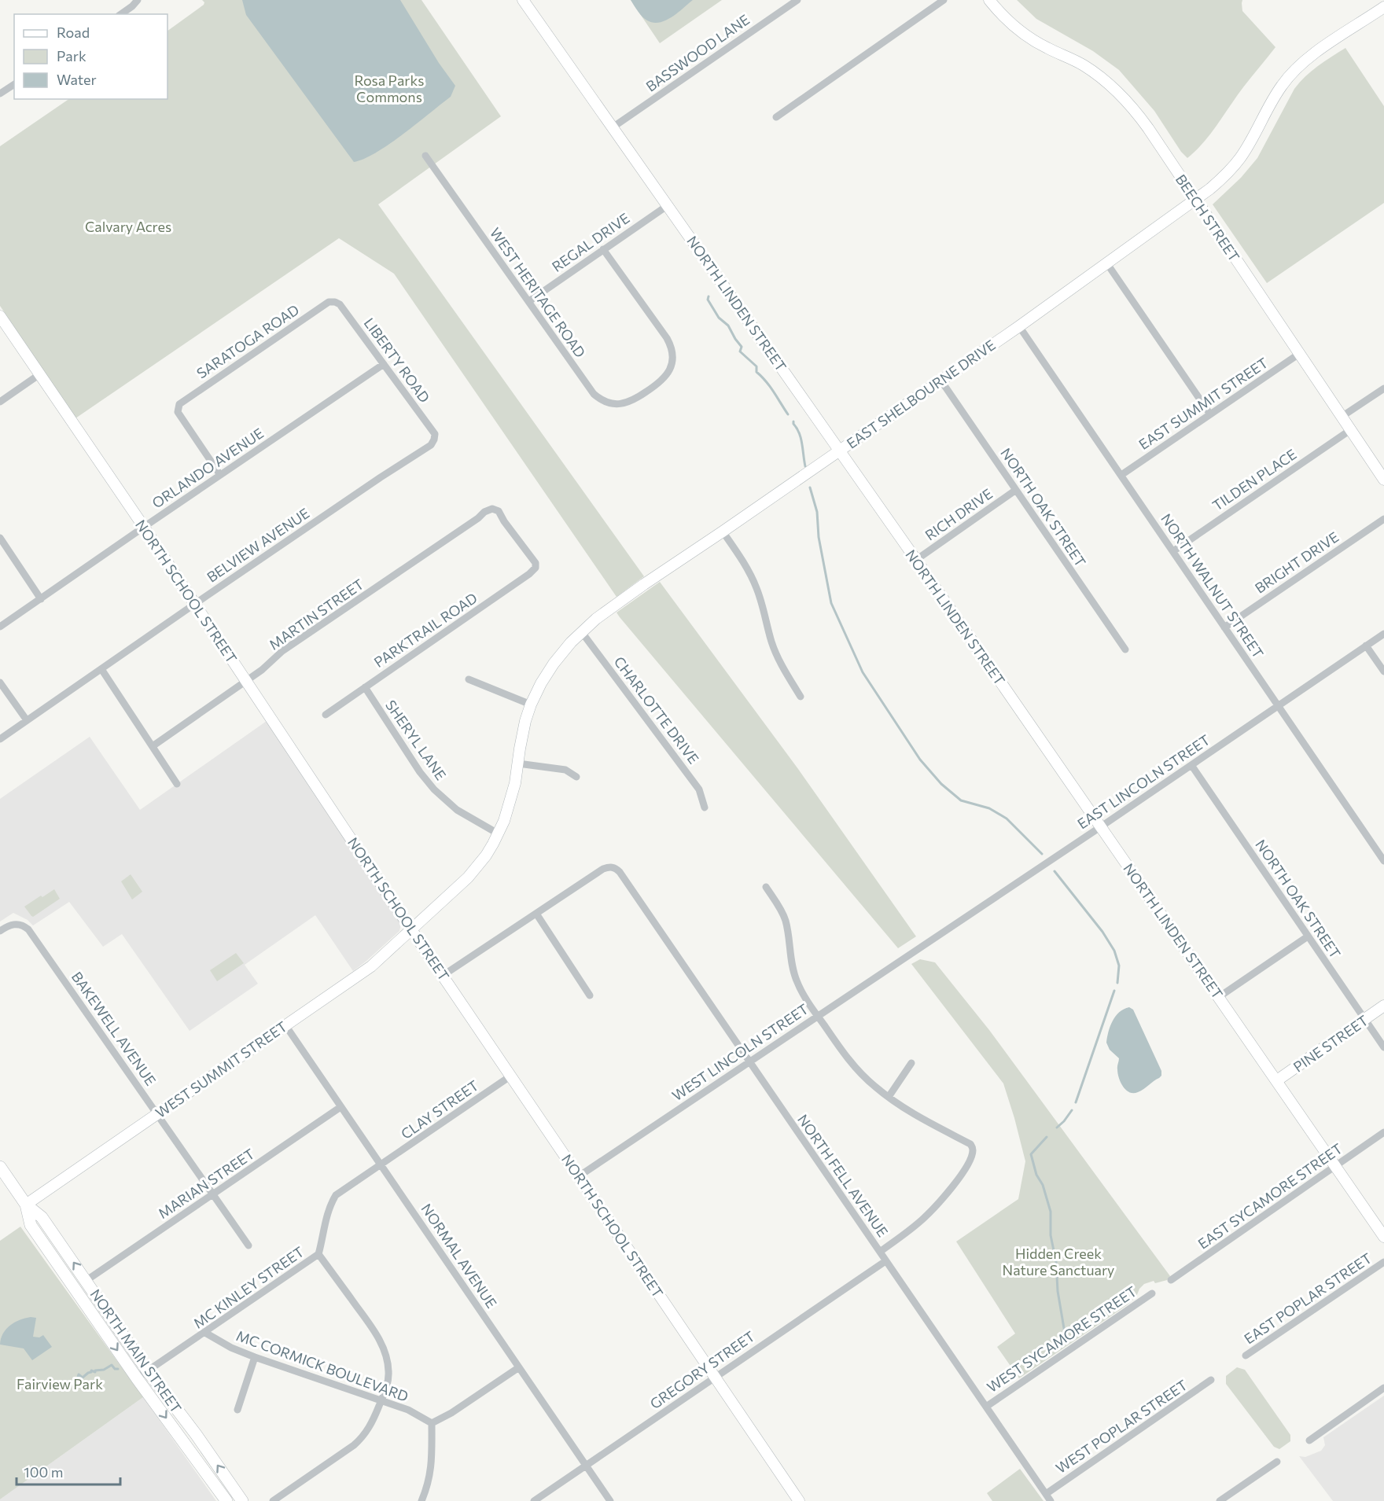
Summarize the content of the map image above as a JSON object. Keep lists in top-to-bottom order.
{
  "streets": {
    "main road": ["NORTH MAIN STREET"],
    "street": [
      "BASSWOOD LANE",
      "BEECH STREET",
      "REGAL DRIVE",
      "WEST HERITAGE ROAD",
      "NORTH LINDEN STREET",
      "SARATOGA ROAD",
      "LIBERTY ROAD",
      "EAST SHELBOURNE DRIVE",
      "EAST SUMMIT STREET",
      "ORLANDO AVENUE",
      "TILDEN PLACE",
      "NORTH OAK STREET",
      "RICH DRIVE",
      "BELVIEW AVENUE",
      "BRIGHT DRIVE",
      "NORTH WALNUT STREET",
      "NORTH SCHOOL STREET",
      "MARTIN STREET",
      "PARKTRAIL ROAD",
      "CHARLOTTE DRIVE",
      "SHERYL LANE",
      "EAST LINCOLN STREET",
      "BAKEWELL AVENUE",
      "PINE STREET",
      "WEST LINCOLN STREET",
      "WEST SUMMIT STREET",
      "CLAY STREET",
      "NORTH FELL AVENUE",
      "MARIAN STREET",
      "EAST SYCAMORE STREET",
      "NORMAL AVENUE",
      "MC KINLEY STREET",
      "EAST POPLAR STREET",
      "WEST SYCAMORE STREET",
      "MC CORMICK BOULEVARD",
      "GREGORY STREET",
      "WEST POPLAR STREET"
    ]
  },
  "crossings": [
    ["BASSWOOD LANE", "NORTH LINDEN STREET"],
    ["BEECH STREET", "EAST SHELBOURNE DRIVE"],
    ["BEECH STREET", "EAST SUMMIT STREET"],
    ["BEECH STREET", "TILDEN PLACE"],
    ["REGAL DRIVE", "WEST HERITAGE ROAD"],
    ["REGAL DRIVE", "NORTH LINDEN STREET"],
    ["NORTH LINDEN STREET", "EAST SHELBOURNE DRIVE"],
    ["NORTH LINDEN STREET", "RICH DRIVE"],
    ["NORTH LINDEN STREET", "EAST LINCOLN STREET"],
    ["NORTH LINDEN STREET", "PINE STREET"],
    ["NORTH LINDEN STREET", "EAST SYCAMORE STREET"],
    ["SARATOGA ROAD", "LIBERTY ROAD"],
    ["SARATOGA ROAD", "ORLANDO AVENUE"],
    ["LIBERTY ROAD", "ORLANDO AVENUE"],
    ["LIBERTY ROAD", "BELVIEW AVENUE"],
    ["EAST SHELBOURNE DRIVE", "NORTH OAK STREET"],
    ["EAST SHELBOURNE DRIVE", "NORTH WALNUT STREET"],
    ["EAST SHELBOURNE DRIVE", "CHARLOTTE DRIVE"],
    ["EAST SHELBOURNE DRIVE", "WEST SUMMIT STREET"],
    ["EAST SUMMIT STREET", "NORTH WALNUT STREET"],
    ["ORLANDO AVENUE", "NORTH SCHOOL STREET"],
    ["TILDEN PLACE", "NORTH WALNUT STREET"],
    ["NORTH OAK STREET", "RICH DRIVE"],
    ["NORTH OAK STREET", "EAST LINCOLN STREET"],
    ["NORTH OAK STREET", "PINE STREET"],
    ["BELVIEW AVENUE", "NORTH SCHOOL STREET"],
    ["BRIGHT DRIVE", "NORTH WALNUT STREET"],
    ["NORTH WALNUT STREET", "EAST LINCOLN STREET"],
    ["NORTH SCHOOL STREET", "MARTIN STREET"],
    ["NORTH SCHOOL STREET", "WEST LINCOLN STREET"],
    ["NORTH SCHOOL STREET", "WEST SUMMIT STREET"],
    ["NORTH SCHOOL STREET", "CLAY STREET"],
    ["NORTH SCHOOL STREET", "GREGORY STREET"],
    ["MARTIN STREET", "PARKTRAIL ROAD"],
    ["PARKTRAIL ROAD", "SHERYL LANE"],
    ["SHERYL LANE", "WEST SUMMIT STREET"],
    ["EAST LINCOLN STREET", "WEST LINCOLN STREET"],
    ["BAKEWELL AVENUE", "WEST SUMMIT STREET"],
    ["BAKEWELL AVENUE", "MARIAN STREET"],
    ["WEST LINCOLN STREET", "NORTH FELL AVENUE"],
    ["WEST SUMMIT STREET", "NORMAL AVENUE"],
    ["WEST SUMMIT STREET", "NORTH MAIN STREET"],
    ["CLAY STREET", "NORMAL AVENUE"],
    ["CLAY STREET", "MC KINLEY STREET"],
    ["NORTH FELL AVENUE", "WEST SYCAMORE STREET"],
    ["NORTH FELL AVENUE", "GREGORY STREET"],
    ["NORTH FELL AVENUE", "WEST POPLAR STREET"],
    ["MARIAN STREET", "NORMAL AVENUE"],
    ["MARIAN STREET", "NORTH MAIN STREET"],
    ["NORMAL AVENUE", "MC KINLEY STREET"],
    ["NORMAL AVENUE", "GREGORY STREET"],
    ["MC KINLEY STREET", "NORTH MAIN STREET"],
    ["MC KINLEY STREET", "MC CORMICK BOULEVARD"]
  ],
  "parks": [
    "Rosa Parks Commons",
    "Calvary Acres",
    "Hidden Creek Nature Sanctuary",
    "Fairview Park"
  ],
  "legend": ["Road", "Park", "Water"],
  "scale_bar": "100 m"
}
